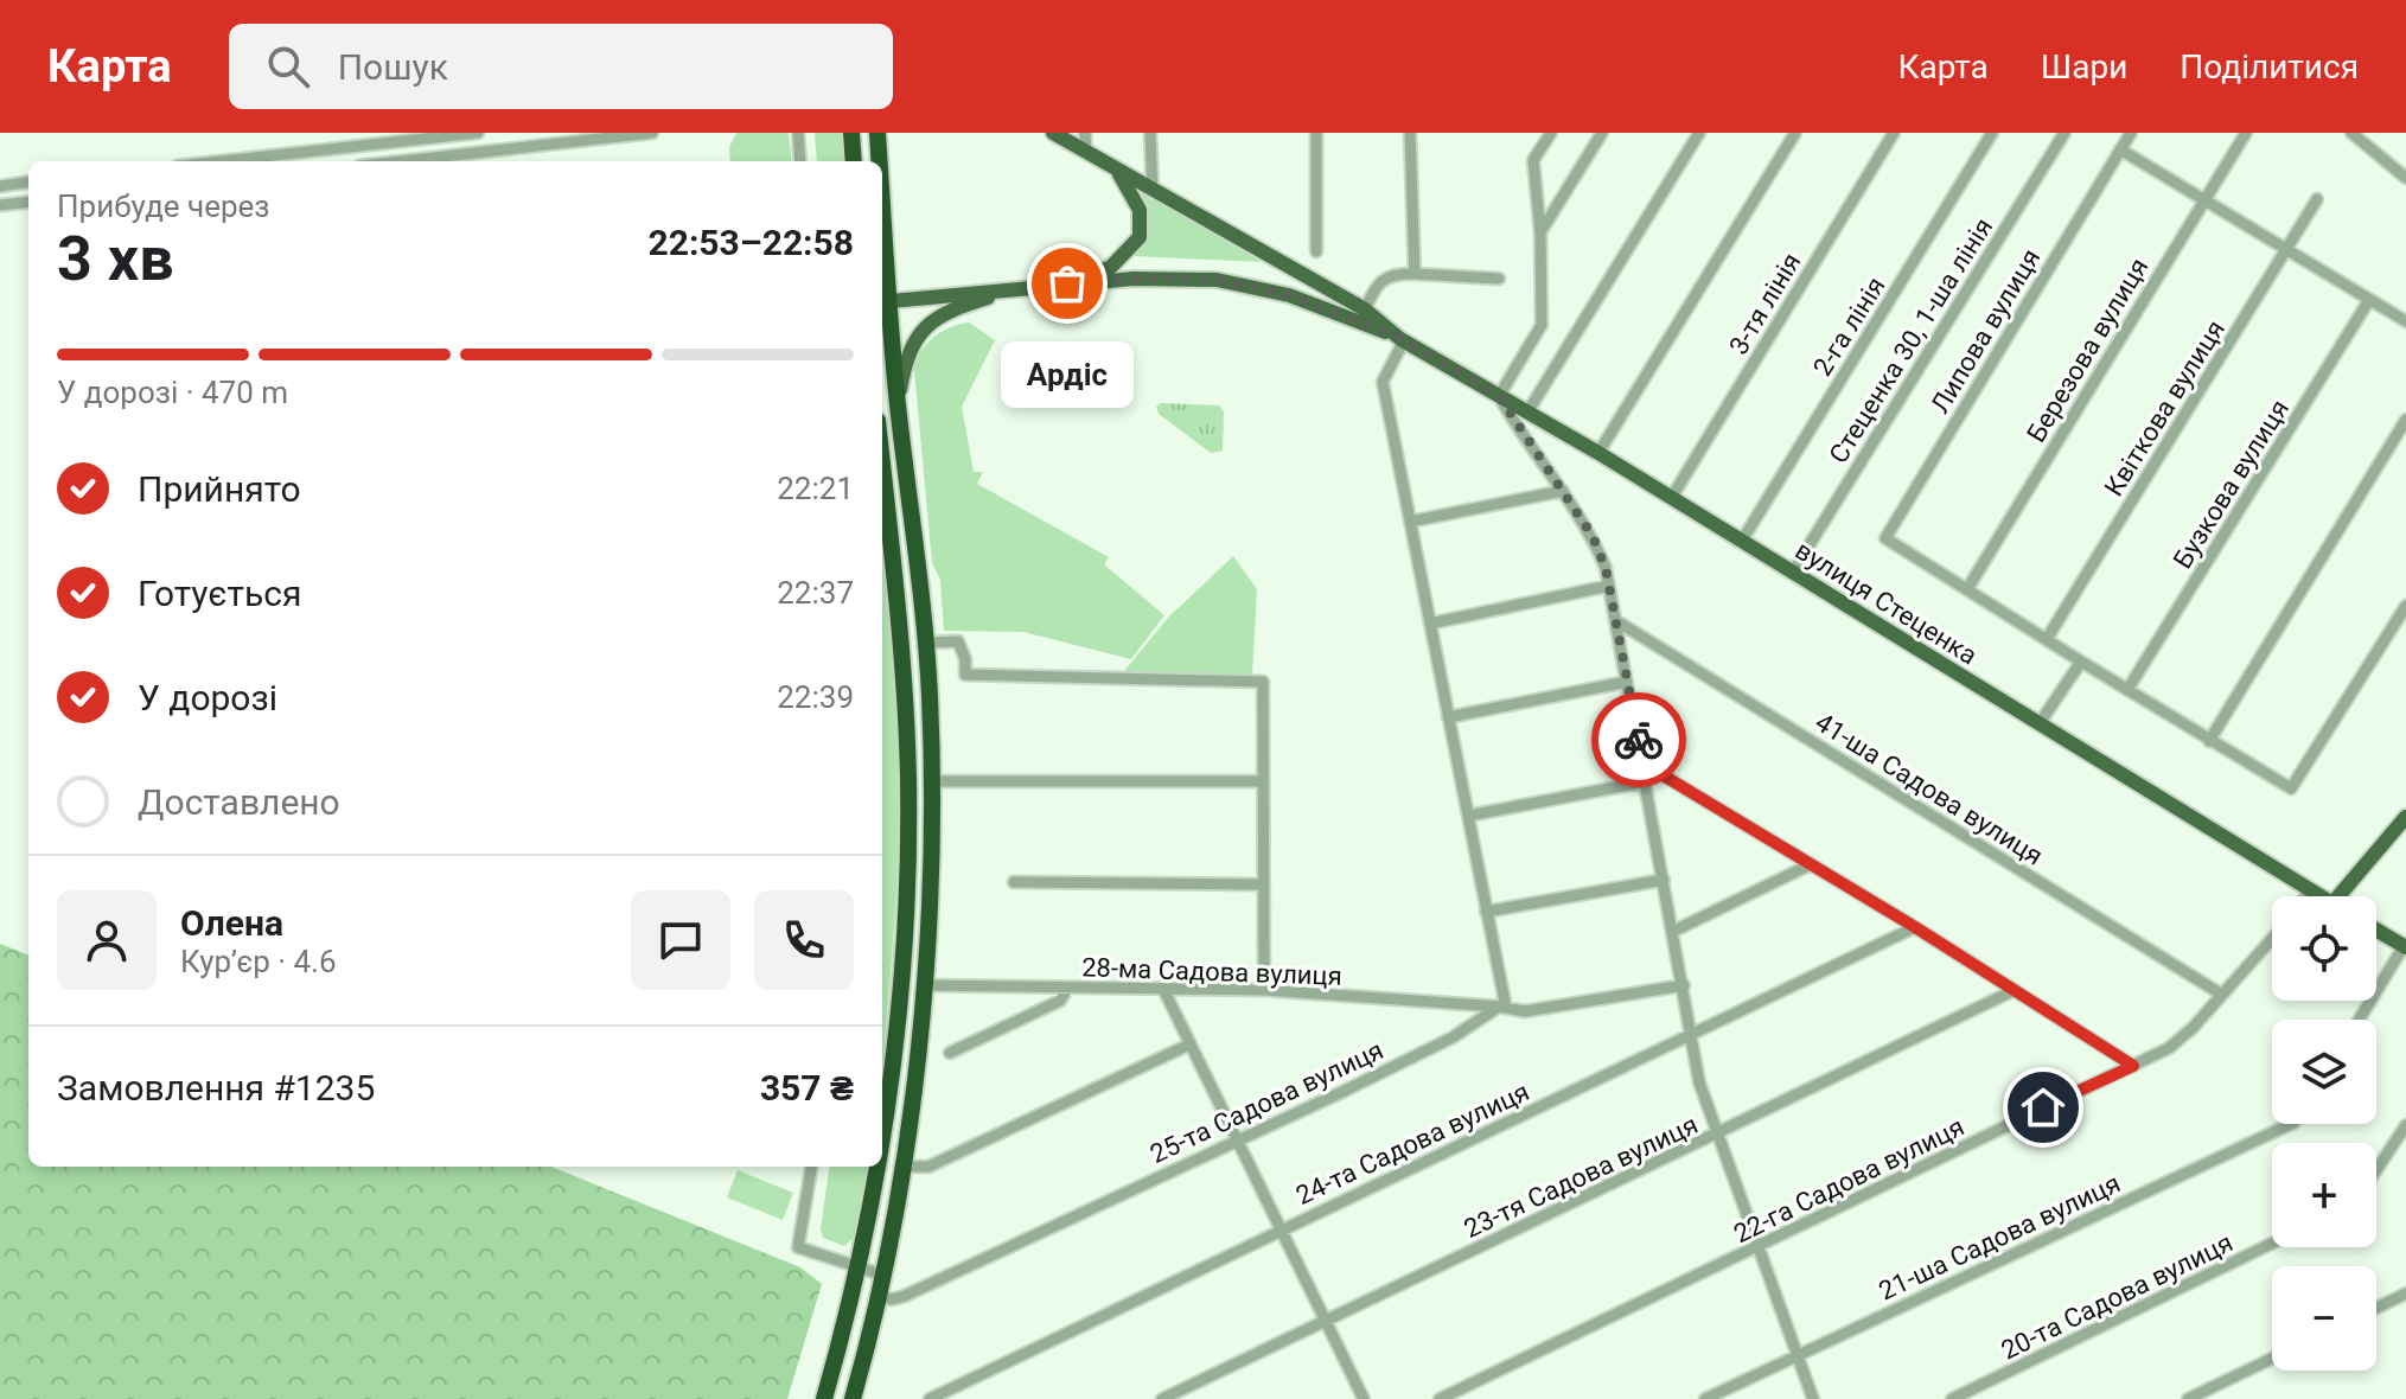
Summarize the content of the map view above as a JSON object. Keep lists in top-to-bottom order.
{
  "streets": {
    "main road": ["вулиця Стеценка"],
    "street": [
      "3-тя лінія",
      "2-га лінія",
      "Липова вулиця",
      "Стеценка 30, 1-ша лінія",
      "Березова вулиця",
      "Квіткова вулиця",
      "Бузкова вулиця",
      "41-ша Садова вулиця",
      "28-ма Садова вулиця",
      "25-та Садова вулиця",
      "24-та Садова вулиця",
      "23-тя Садова вулиця",
      "22-га Садова вулиця",
      "21-ша Садова вулиця",
      "20-та Садова вулиця"
    ]
  },
  "crossings": [
    ["3-тя лінія", "вулиця Стеценка"],
    ["2-га лінія", "вулиця Стеценка"],
    ["Липова вулиця", "Березова вулиця"],
    ["Стеценка 30, 1-ша лінія", "вулиця Стеценка"],
    ["41-ша Садова вулиця", "22-га Садова вулиця"],
    ["28-ма Садова вулиця", "25-та Садова вулиця"]
  ],
  "places": ["Ардіс"],
  "page": {
    "header": "Карта",
    "search": "Пошук",
    "nav": ["Карта", "Шари", "Поділитися"],
    "heading": ["3 хв", "Прибуде через", "22:53–22:58"],
    "panel": [
      "Олена",
      "Кур’єр · 4.6",
      "Замовлення #1235",
      "357 ₴"
    ],
    "bar": "У дорозі · 470 m",
    "bubble": "Ардіс",
    "list": [
      ["Прийнято", "22:21"],
      ["Готується", "22:37"],
      ["У дорозі", "22:39"],
      "Доставлено"
    ],
    "map_buttons": ["+", "−"]
  }
}
